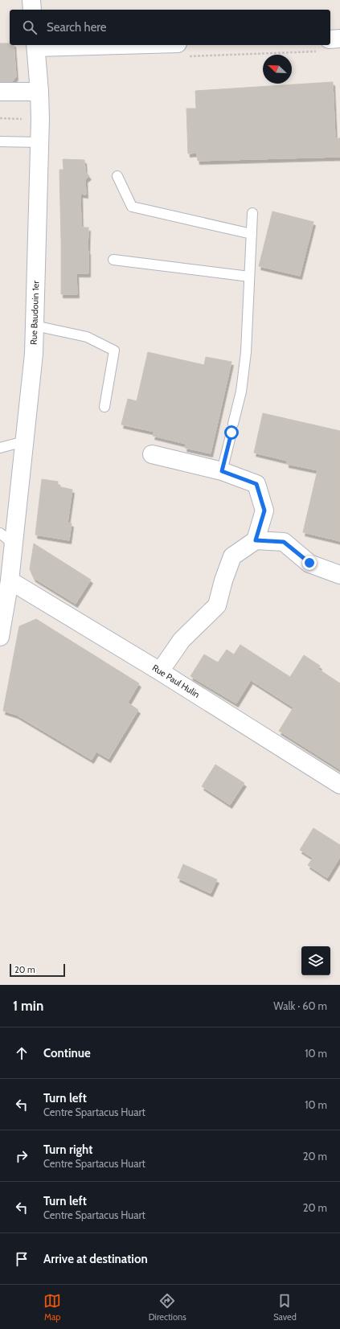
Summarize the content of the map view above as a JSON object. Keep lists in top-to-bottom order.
{
  "streets": {
    "street": ["Rue Baudouin 1er", "Rue Paul Hulin"]
  },
  "crossings": [
    ["Rue Baudouin 1er", "Rue Paul Hulin"]
  ],
  "scale_bar": "20 m",
  "north": "top left",
  "page": {
    "search": "Search here",
    "scale": "20 m",
    "heading": ["1 min", "Walk · 60 m"],
    "list": [
      ["Continue", "10 m"],
      ["Turn left", "Centre Spartacus Huart", "10 m"],
      ["Turn right", "Centre Spartacus Huart", "20 m"],
      ["Turn left", "Centre Spartacus Huart", "20 m"],
      "Arrive at destination"
    ],
    "nav": ["Map", "Directions", "Saved"]
  }
}
